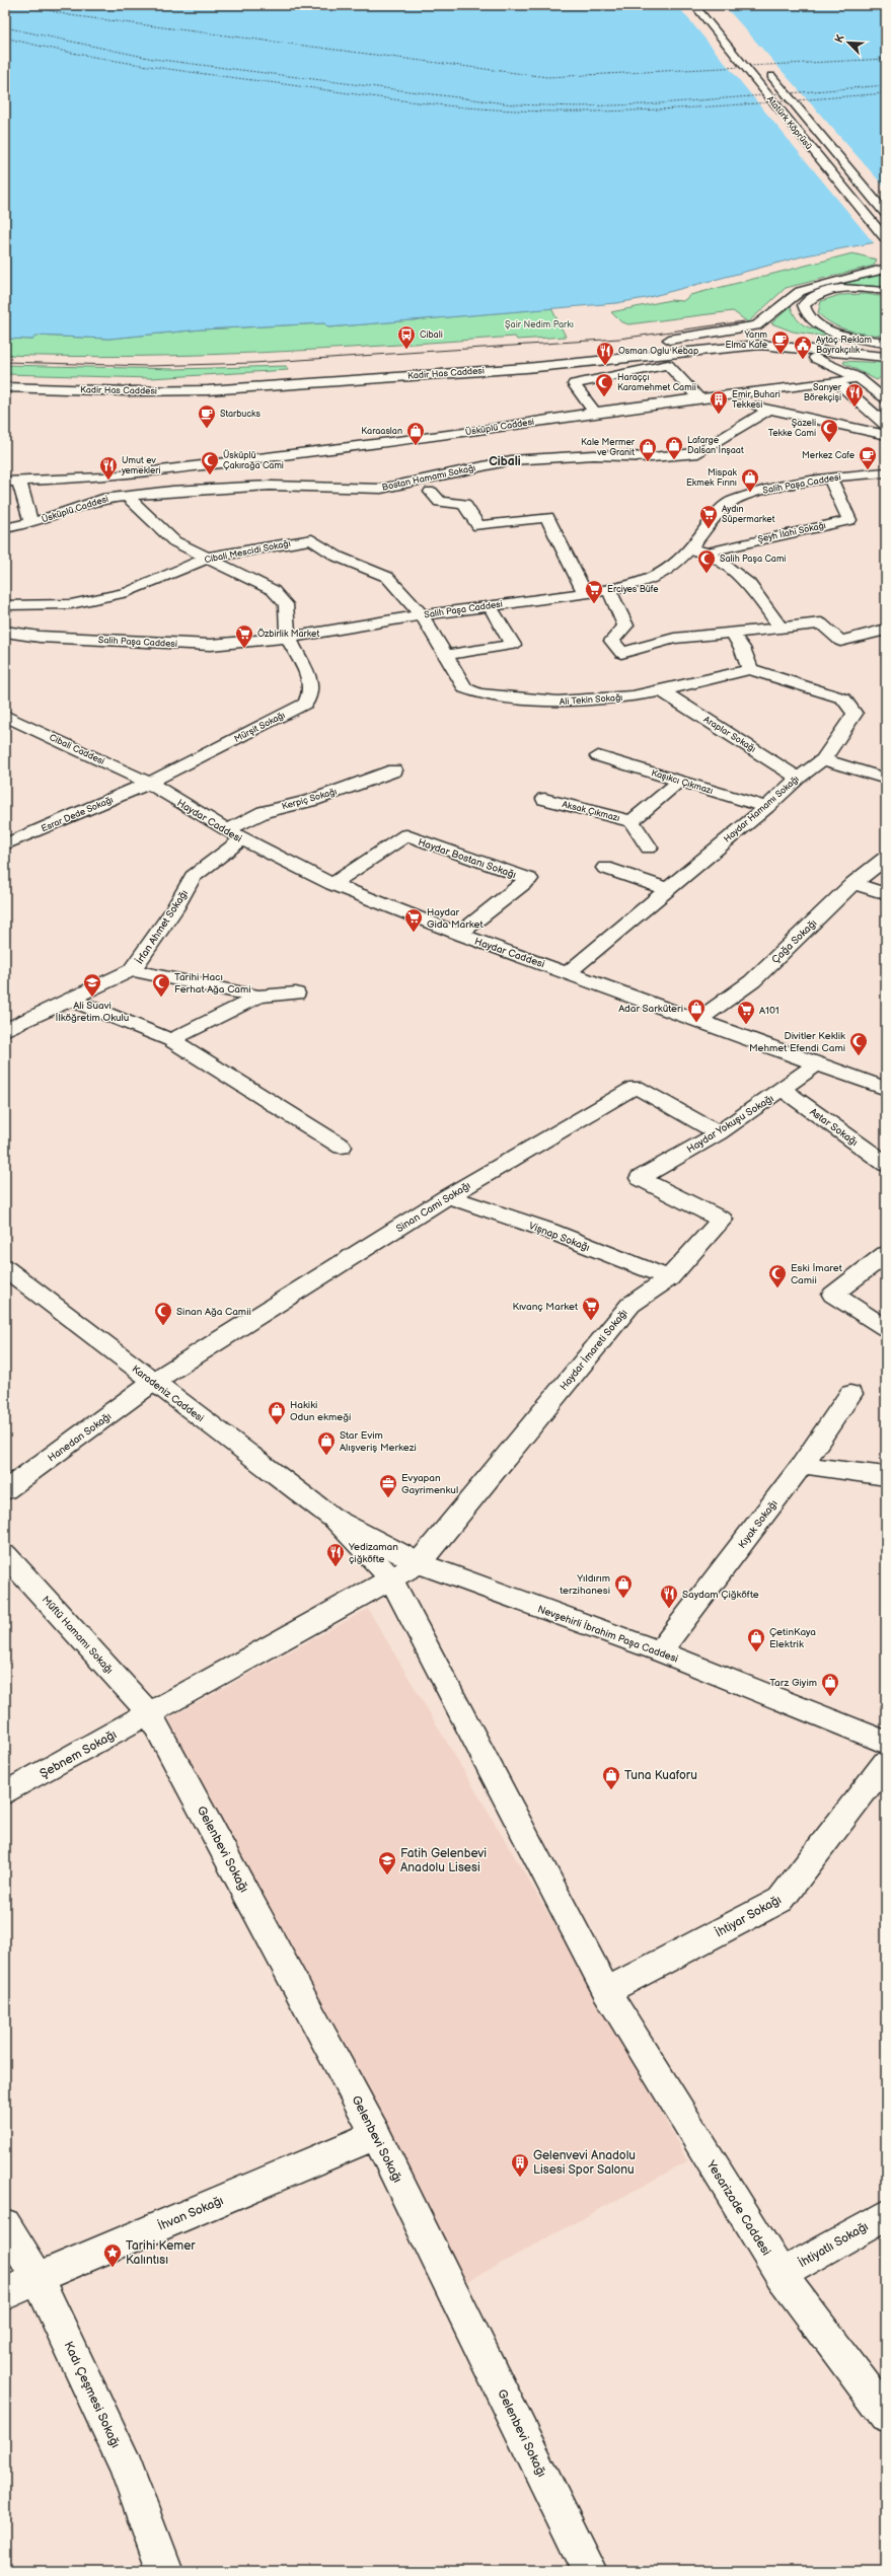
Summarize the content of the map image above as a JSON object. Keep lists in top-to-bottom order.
{
  "streets": {
    "street": [
      "Atatürk Köprüsü",
      "Kadir Has Caddesi",
      "Üsküplü Caddesi",
      "Bostan Hamamı Sokağı",
      "Salih Paşa Caddesi",
      "Şeyh İlahi Sokağı",
      "Cibali Mescidi Sokağı",
      "Ali Tekin Sokağı",
      "Mürşit Sokağı",
      "Araplar Sokağı",
      "Cibali Caddesi",
      "Kaşıkcı Çıkmazı",
      "Kerpiç Sokağı",
      "Haydar Hamamı Sokağı",
      "Aksak Çıkmazı",
      "Esrar Dede Sokağı",
      "Haydar Caddesi",
      "Haydar Bostanı Sokağı",
      "İrfan Ahmet Sokağı",
      "Çağa Sokağı",
      "Haydar Yokuşu Sokağı",
      "Astar Sokağı",
      "Sinan Cami Sokağı",
      "Vişnap Sokağı",
      "Haydar İmareti Sokağı",
      "Karadeniz Caddesi",
      "Hanedan Sokağı",
      "Kıyak Sokağı",
      "Nevşehirli İbrahim Paşa Caddesi",
      "Müftü Hamamı Sokağı",
      "Şebnem Sokağı",
      "Gelenbevi Sokağı",
      "İhtiyar Sokağı",
      "Yesarizade Caddesi",
      "İhvan Sokağı",
      "İhtiyatlı Sokağı",
      "Kadı Çeşmesi Sokağı"
    ]
  },
  "crossings": [
    ["Üsküplü Caddesi", "Bostan Hamamı Sokağı"],
    ["Salih Paşa Caddesi", "Şeyh İlahi Sokağı"],
    ["Salih Paşa Caddesi", "Cibali Mescidi Sokağı"],
    ["Salih Paşa Caddesi", "Ali Tekin Sokağı"],
    ["Salih Paşa Caddesi", "Mürşit Sokağı"],
    ["Cibali Mescidi Sokağı", "Ali Tekin Sokağı"],
    ["Ali Tekin Sokağı", "Araplar Sokağı"],
    ["Ali Tekin Sokağı", "Haydar Hamamı Sokağı"],
    ["Mürşit Sokağı", "Cibali Caddesi"],
    ["Mürşit Sokağı", "Esrar Dede Sokağı"],
    ["Mürşit Sokağı", "Haydar Caddesi"],
    ["Araplar Sokağı", "Haydar Hamamı Sokağı"],
    ["Cibali Caddesi", "Esrar Dede Sokağı"],
    ["Cibali Caddesi", "Haydar Caddesi"],
    ["Kaşıkcı Çıkmazı", "Haydar Hamamı Sokağı"],
    ["Kerpiç Sokağı", "Haydar Caddesi"],
    ["Kerpiç Sokağı", "İrfan Ahmet Sokağı"],
    ["Haydar Hamamı Sokağı", "Haydar Caddesi"],
    ["Esrar Dede Sokağı", "Haydar Caddesi"],
    ["Haydar Caddesi", "Haydar Bostanı Sokağı"],
    ["Haydar Caddesi", "İrfan Ahmet Sokağı"],
    ["Haydar Caddesi", "Çağa Sokağı"],
    ["Haydar Caddesi", "Haydar Yokuşu Sokağı"],
    ["Haydar Yokuşu Sokağı", "Astar Sokağı"],
    ["Haydar Yokuşu Sokağı", "Sinan Cami Sokağı"],
    ["Haydar Yokuşu Sokağı", "Haydar İmareti Sokağı"],
    ["Sinan Cami Sokağı", "Vişnap Sokağı"],
    ["Sinan Cami Sokağı", "Karadeniz Caddesi"],
    ["Sinan Cami Sokağı", "Hanedan Sokağı"],
    ["Vişnap Sokağı", "Haydar İmareti Sokağı"],
    ["Haydar İmareti Sokağı", "Nevşehirli İbrahim Paşa Caddesi"],
    ["Haydar İmareti Sokağı", "Şebnem Sokağı"],
    ["Karadeniz Caddesi", "Hanedan Sokağı"],
    ["Karadeniz Caddesi", "Nevşehirli İbrahim Paşa Caddesi"],
    ["Karadeniz Caddesi", "Yesarizade Caddesi"],
    ["Kıyak Sokağı", "Nevşehirli İbrahim Paşa Caddesi"],
    ["Nevşehirli İbrahim Paşa Caddesi", "Şebnem Sokağı"],
    ["Nevşehirli İbrahim Paşa Caddesi", "Yesarizade Caddesi"],
    ["Müftü Hamamı Sokağı", "Şebnem Sokağı"],
    ["Müftü Hamamı Sokağı", "Gelenbevi Sokağı"],
    ["Şebnem Sokağı", "Gelenbevi Sokağı"],
    ["Şebnem Sokağı", "Yesarizade Caddesi"],
    ["Gelenbevi Sokağı", "İhvan Sokağı"],
    ["İhtiyar Sokağı", "Yesarizade Caddesi"],
    ["Yesarizade Caddesi", "İhtiyatlı Sokağı"],
    ["İhvan Sokağı", "Kadı Çeşmesi Sokağı"]
  ],
  "districts": ["Cibali"],
  "parks": ["Şair Nedim Parkı"],
  "places": {
    "bus stop": ["Cibali"],
    "cafe": ["Yarım Elma Kafe", "Starbucks", "Merkez Cafe"],
    "public building": ["Aytaç Reklam Bayrakçılık"],
    "restaurant": [
      "Osman Oglu Kebap",
      "Sarıyer Börekçişi",
      "Umut ev yemekleri",
      "Yedizaman çiğköfte",
      "Saydam Çiğköfte"
    ],
    "mosque": [
      "Haraççı Karamehmet Camii",
      "Şazeli Tekke Cami",
      "Üsküplü Çakırağa Cami",
      "Salih Paşa Cami",
      "Tarihi Hacı Ferhat Ağa Cami",
      "Divitler Keklik Mehmet Efendi Cami",
      "Eski İmaret Camii",
      "Sinan Ağa Camii"
    ],
    "building": ["Emir Buhari Tekkesi", "Gelenvevi Anadolu Lisesi Spor Salonu"],
    "shop": [
      "Karaaslan",
      "Lafarge Dalsan İnşaat",
      "Kale Mermer ve Granit",
      "Mispak Ekmek Fırını",
      "Adar Sarküteri",
      "Hakiki Odun ekmeği",
      "Star Evim Alışveriş Merkezi",
      "Yıldırım terzihanesi",
      "ÇetinKaya Elektrik",
      "Tarz Giyim",
      "Tuna Kuaforu"
    ],
    "supermarket": [
      "Aydın Süpermarket",
      "Erciyes Büfe",
      "Özbirlik Market",
      "Haydar Gida Market",
      "A101",
      "Kıvanç Market"
    ],
    "school or university": ["Ali Suavi İlköğretim Okulu", "Fatih Gelenbevi Anadolu Lisesi"],
    "office": ["Evyapan Gayrimenkul"],
    "place": ["Tarihi Kemer Kalıntısı"]
  },
  "north": "top left"
}
